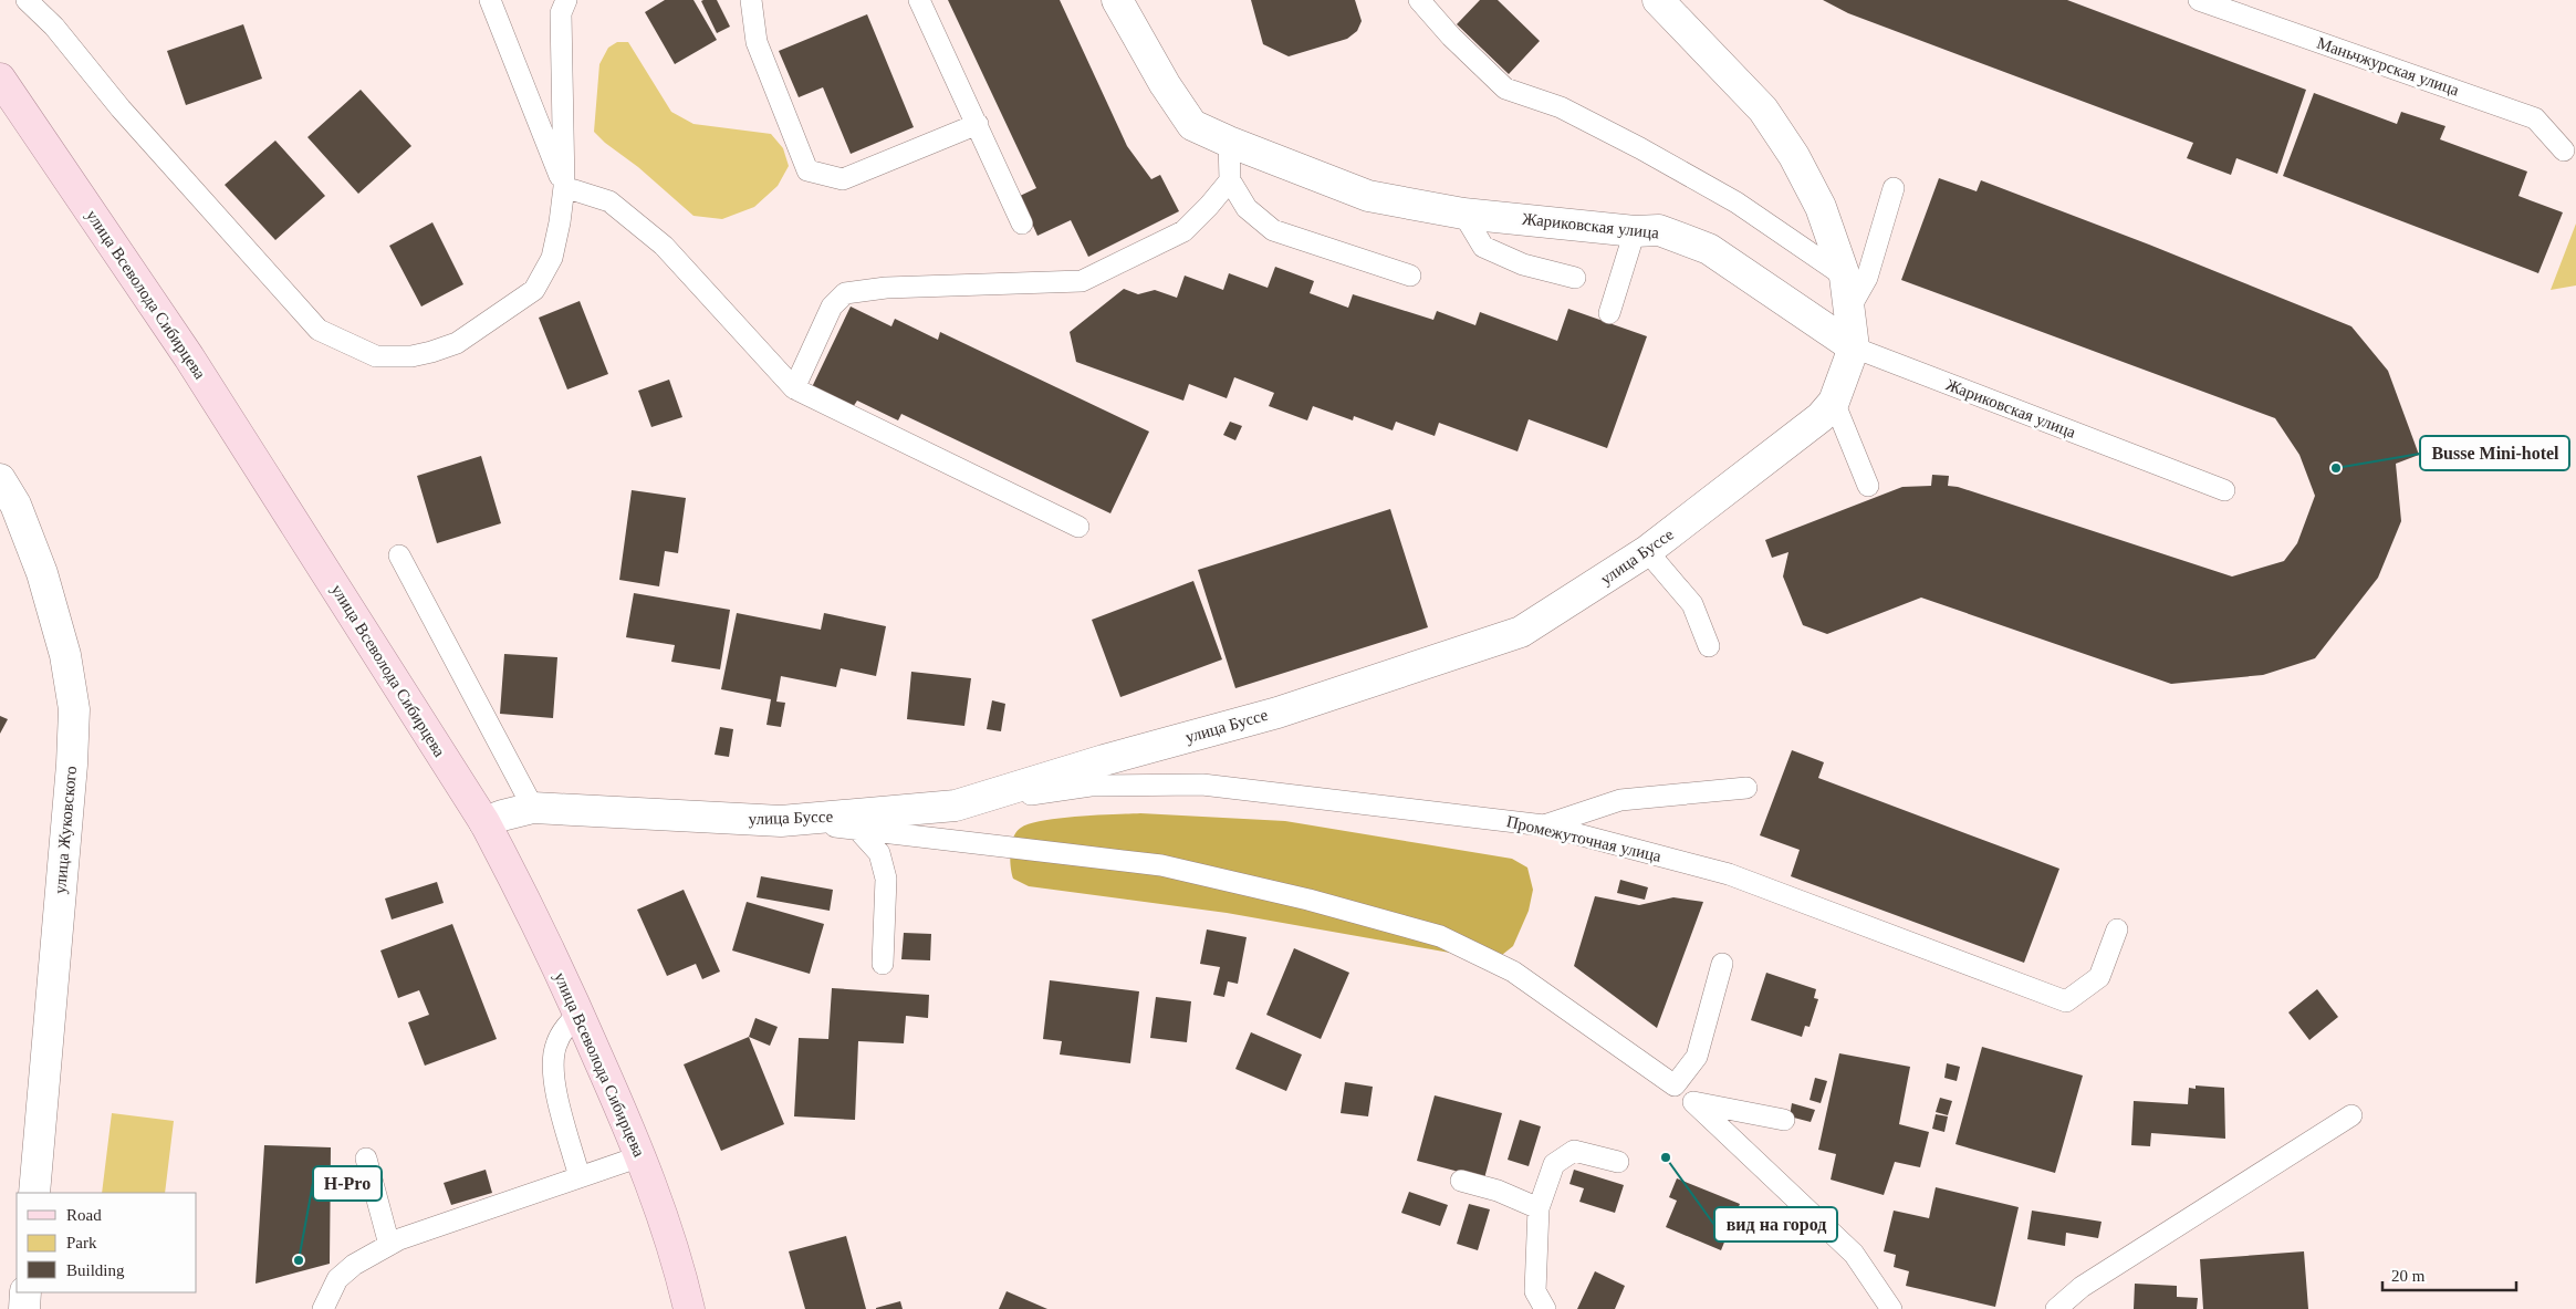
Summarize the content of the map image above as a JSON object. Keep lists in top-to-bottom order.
{
  "streets": {
    "main road": ["улица Всеволода Сибирцева"],
    "street": ["Жариковская улица", "улица Буссе", "улица Жуковского"],
    "lane": ["Маньчжурская улица", "Промежуточная улица"]
  },
  "crossings": [
    ["Жариковская улица", "улица Буссе"],
    ["улица Всеволода Сибирцева", "улица Буссе"],
    ["улица Буссе", "Промежуточная улица"]
  ],
  "places": ["Busse Mini-hotel", "вид на город", "H-Pro"],
  "legend": ["Road", "Park", "Building"],
  "scale_bar": "20 m"
}
